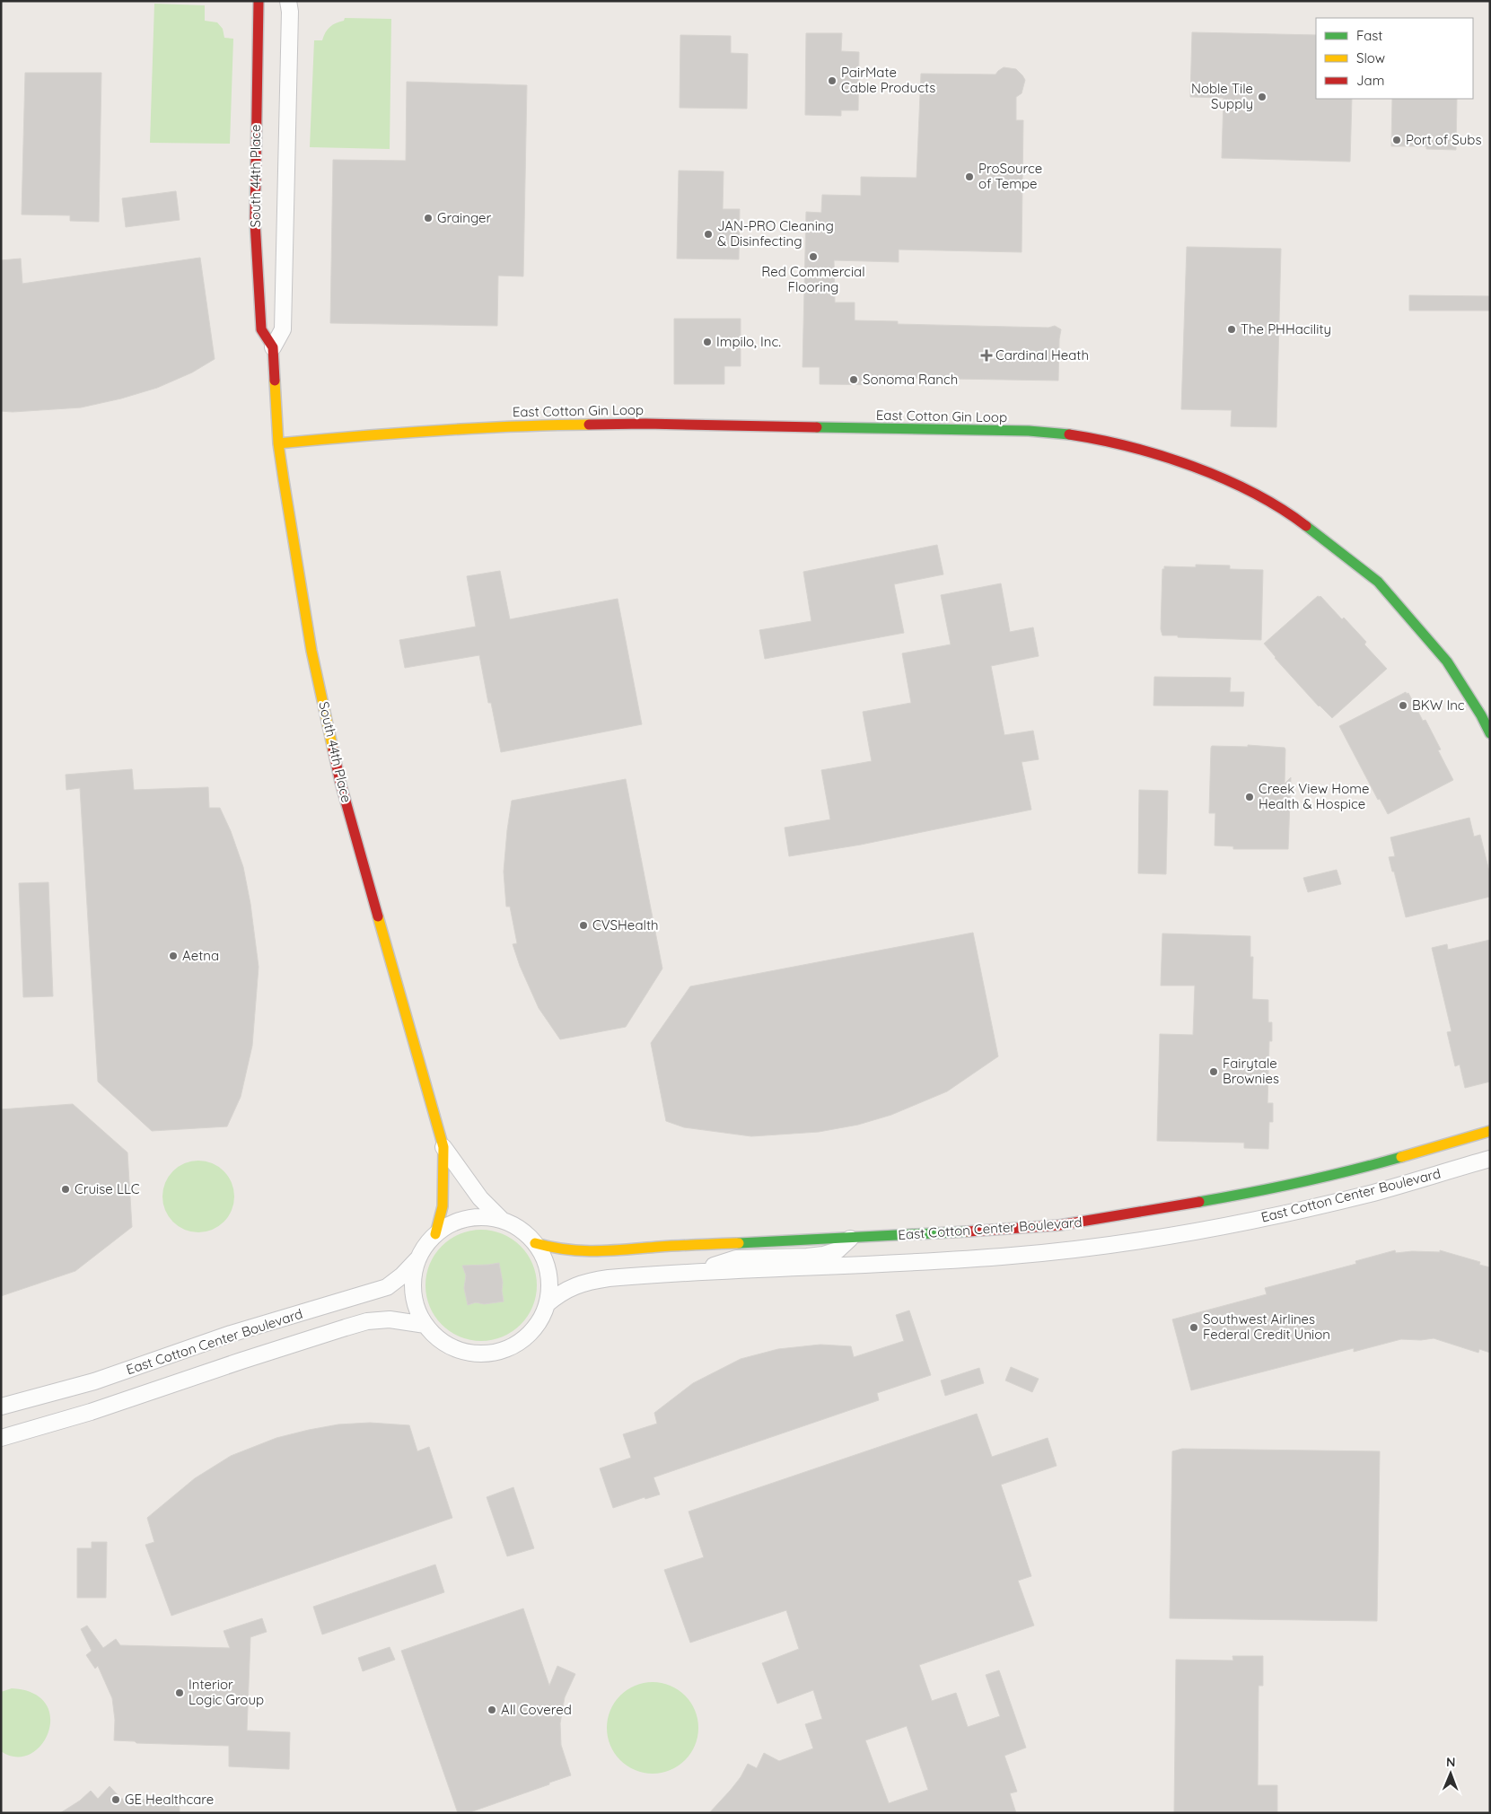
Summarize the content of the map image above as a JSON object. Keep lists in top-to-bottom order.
{
  "streets": {
    "street": ["South 44th Place", "East Cotton Gin Loop", "East Cotton Center Boulevard"]
  },
  "crossings": [
    ["South 44th Place", "East Cotton Gin Loop"],
    ["South 44th Place", "East Cotton Center Boulevard"]
  ],
  "places": {
    "other": [
      "PairMate Cable Products",
      "Noble Tile Supply",
      "Port of Subs",
      "ProSource of Tempe",
      "Grainger",
      "JAN-PRO Cleaning & Disinfecting",
      "Red Commercial Flooring",
      "The PHHacility",
      "Impilo, Inc.",
      "Sonoma Ranch",
      "BKW Inc",
      "Creek View Home Health & Hospice",
      "CVSHealth",
      "Aetna",
      "Fairytale Brownies",
      "Cruise LLC",
      "Southwest Airlines Federal Credit Union",
      "Interior Logic Group",
      "All Covered",
      "GE Healthcare"
    ],
    "health": ["Cardinal Heath"]
  },
  "legend": ["Fast", "Slow", "Jam"],
  "north": "top"
}
